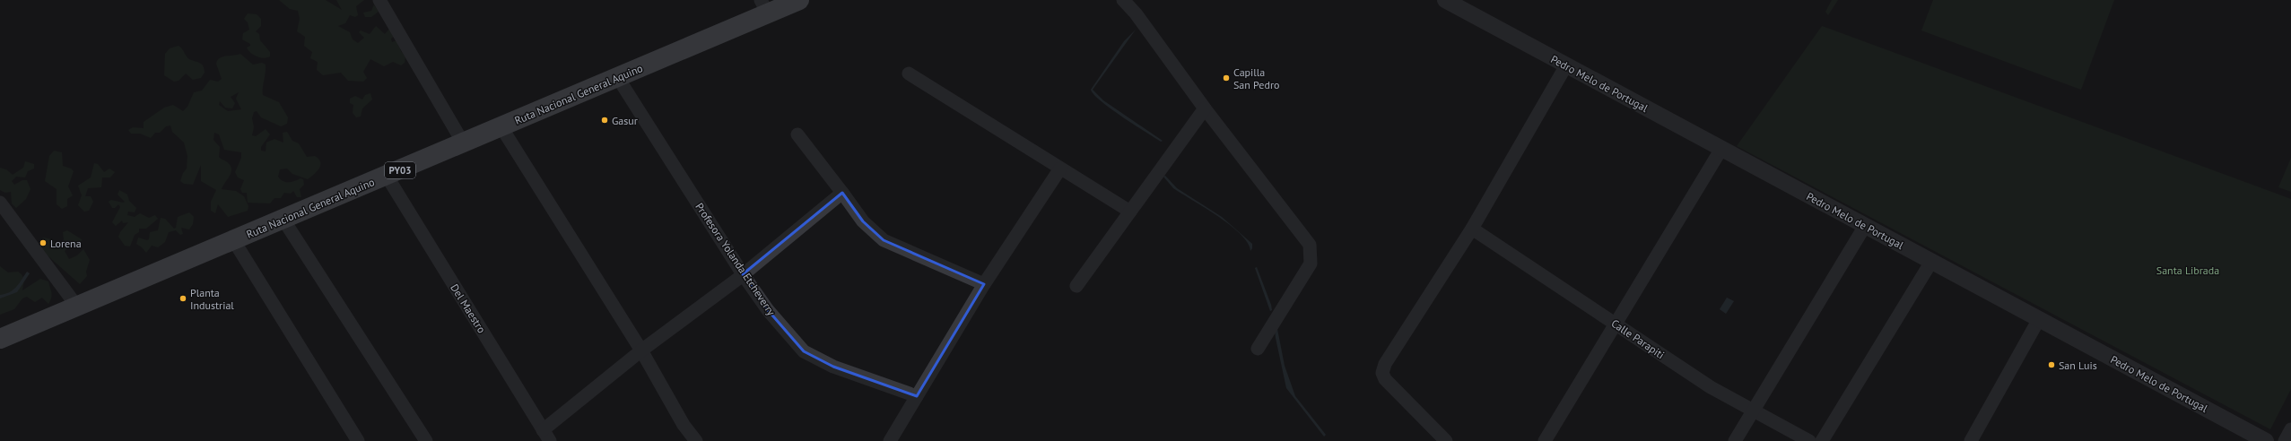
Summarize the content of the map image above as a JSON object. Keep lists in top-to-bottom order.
{
  "streets": {
    "highway": ["Ruta Nacional General Aquino", "PY03"],
    "street": [
      "Pedro Melo de Portugal",
      "Profesora Yolanda Etcheverry",
      "Del Maestro",
      "Calle Parapiti"
    ]
  },
  "crossings": [
    ["Ruta Nacional General Aquino", "Profesora Yolanda Etcheverry"],
    ["Ruta Nacional General Aquino", "Del Maestro"]
  ],
  "parks": ["Santa Librada"],
  "places": [
    "Capilla San Pedro",
    "Gasur",
    "Lorena",
    "Planta Industrial",
    "San Luis"
  ]
}
